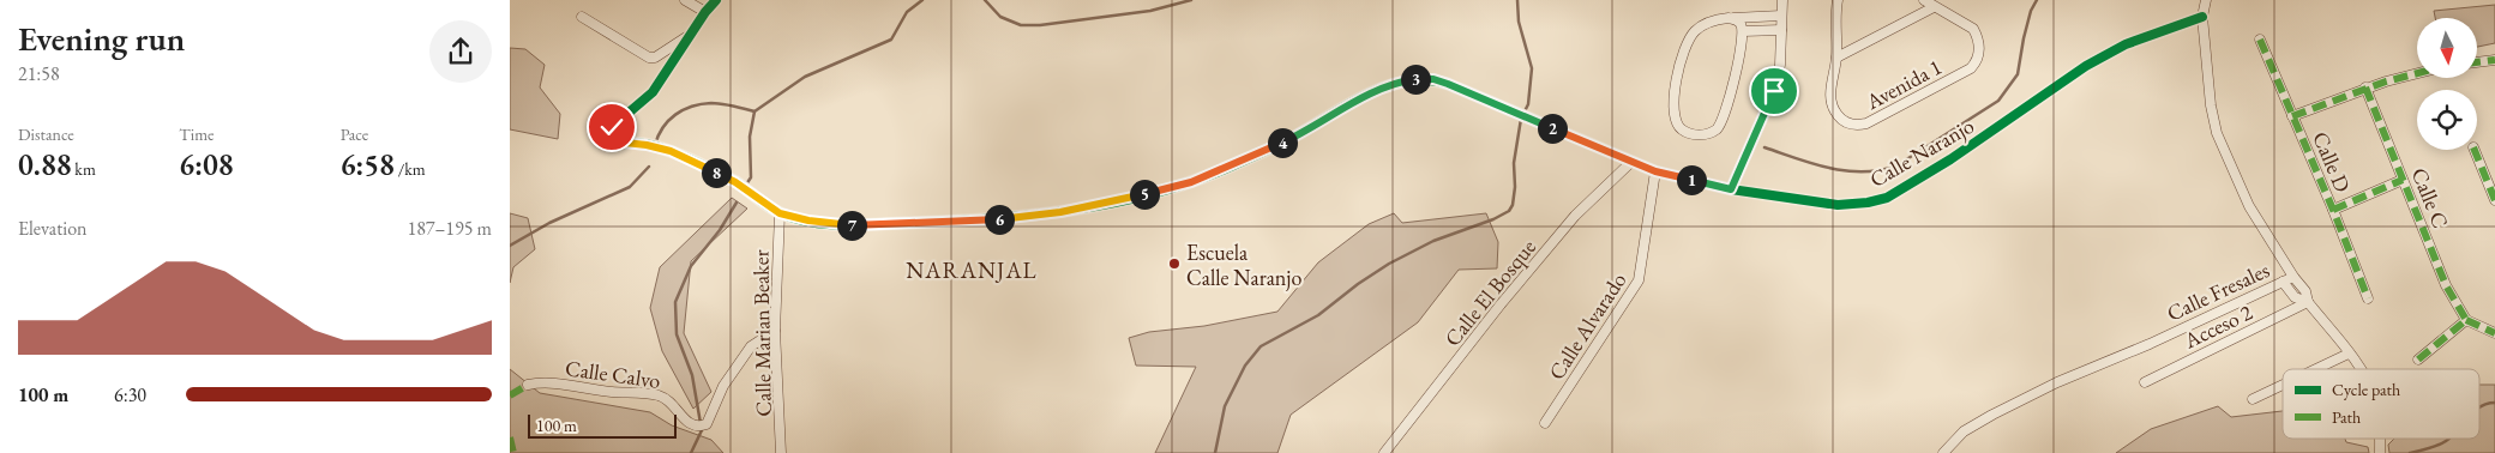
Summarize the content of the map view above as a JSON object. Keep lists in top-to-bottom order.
{
  "streets": {
    "street": [
      "Avenida 1",
      "Calle Naranjo",
      "Calle D",
      "Calle C",
      "Calle Fresales",
      "Calle El Bosque",
      "Calle Alvarado",
      "Acceso 2",
      "Calle Marian Beaker",
      "Calle Calvo"
    ]
  },
  "crossings": [
    ["Calle Naranjo", "Calle Fresales"],
    ["Calle Naranjo", "Calle El Bosque"],
    ["Calle Naranjo", "Calle Alvarado"],
    ["Calle Naranjo", "Calle Marian Beaker"],
    ["Calle Marian Beaker", "Calle Calvo"]
  ],
  "districts": ["NARANJAL"],
  "places": ["Escuela Calle Naranjo"],
  "legend": ["Cycle path", "Path"],
  "scale_bar": "100 m",
  "north": "bottom",
  "page": {
    "heading": ["Evening run", "21:58"],
    "pins": [
      "3",
      "2",
      "4",
      "8",
      "1",
      "5",
      "6",
      "7"
    ],
    "stats": [
      ["Distance", "0.88 km"],
      ["Time", "6:08"],
      ["Pace", "6:58 /km"]
    ],
    "chart": ["Elevation", "187–195 m"],
    "list": [
      {
        "name": "100 m",
        "note": "6:30"
      }
    ],
    "scale": "100 m"
  }
}
